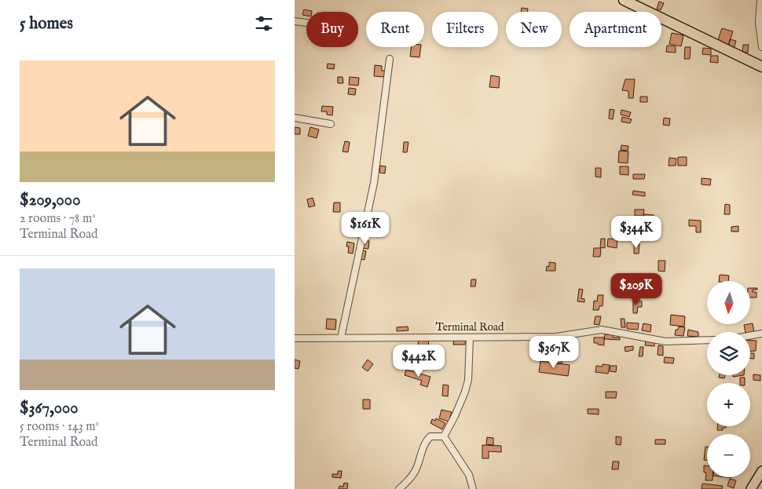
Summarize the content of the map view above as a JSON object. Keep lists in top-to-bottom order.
{
  "streets": {
    "street": ["Terminal Road"]
  },
  "north": "bottom",
  "page": {
    "heading": "5 homes",
    "chip": [
      "Buy",
      "Rent",
      "Filters",
      "New",
      "Apartment"
    ],
    "list": [
      {
        "name": "$209,000",
        "note": "2 rooms · 78 m² · Terminal Road"
      },
      {
        "name": "$367,000",
        "note": "5 rooms · 143 m² · Terminal Road"
      }
    ],
    "price": [
      "$161K",
      "$344K",
      "$209K",
      "$367K",
      "$442K"
    ],
    "map_buttons": ["+", "−"]
  }
}
